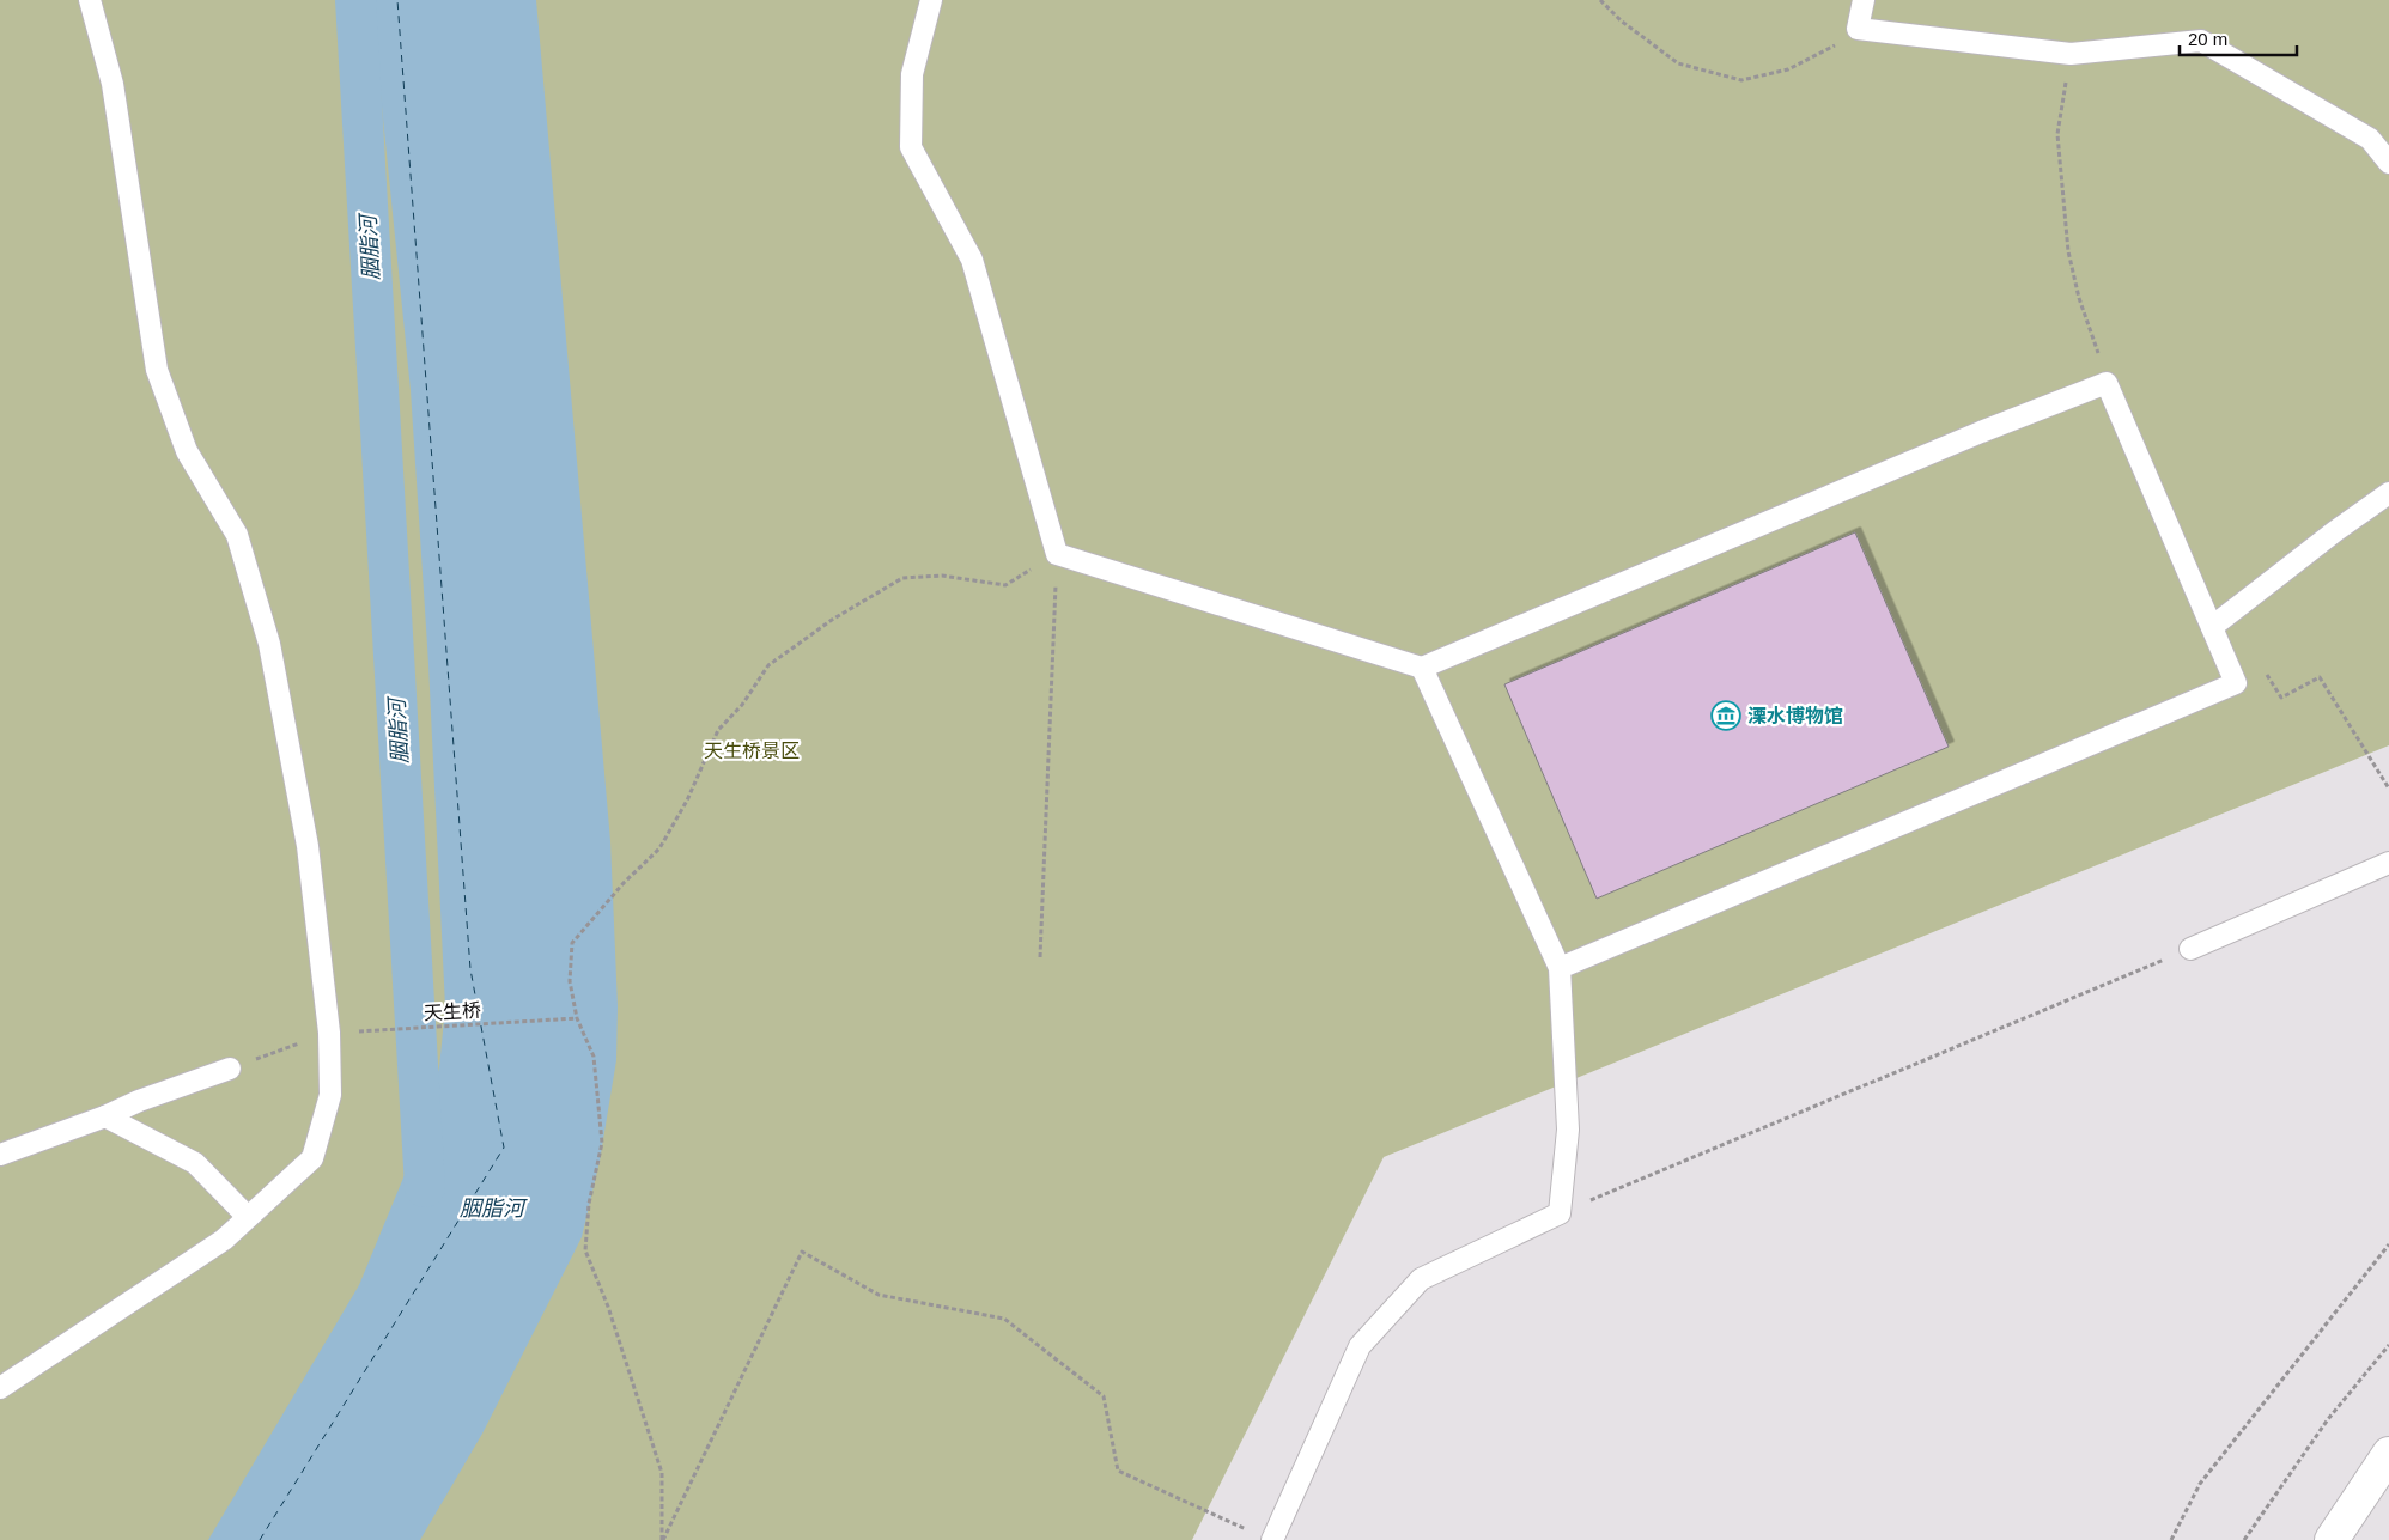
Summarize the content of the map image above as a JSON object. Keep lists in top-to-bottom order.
{
  "streets": {
    "path": ["天生桥"]
  },
  "water": ["胭脂河"],
  "parks": ["天生桥景区"],
  "places": {
    "museum": ["溧水博物馆"]
  },
  "scale_bar": "20 m"
}
